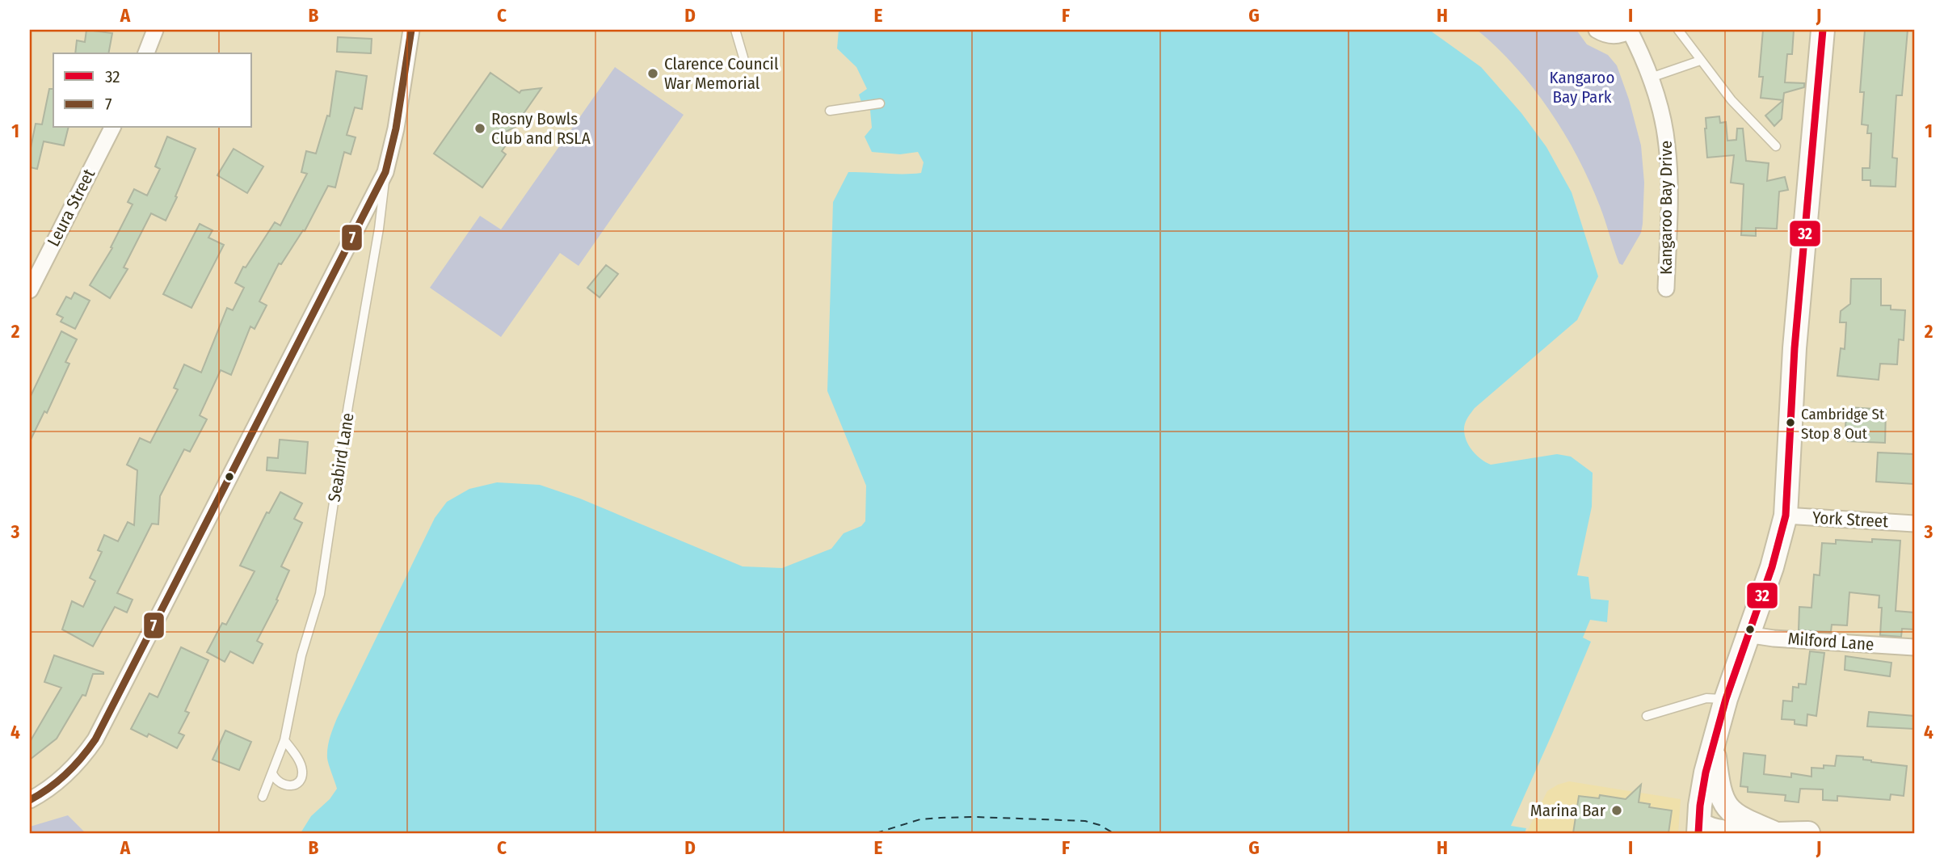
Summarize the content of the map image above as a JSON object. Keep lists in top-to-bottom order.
{
  "streets": {
    "street": [
      "Leura Street",
      "Kangaroo Bay Drive",
      "York Street",
      "Milford Lane"
    ],
    "lane": ["Seabird Lane"]
  },
  "parks": ["Kangaroo Bay Park"],
  "places": [
    "Clarence Council War Memorial",
    "Rosny Bowls Club and RSLA",
    "Cambridge St Stop 8 Out",
    "Marina Bar"
  ],
  "lines": ["transit line 32", "transit line 7"],
  "legend": ["32", "7"],
  "grid": {
    "columns": [
      "A",
      "B",
      "C",
      "D",
      "E",
      "F",
      "G",
      "H",
      "I",
      "J"
    ],
    "rows": [
      "1",
      "2",
      "3",
      "4"
    ]
  }
}
